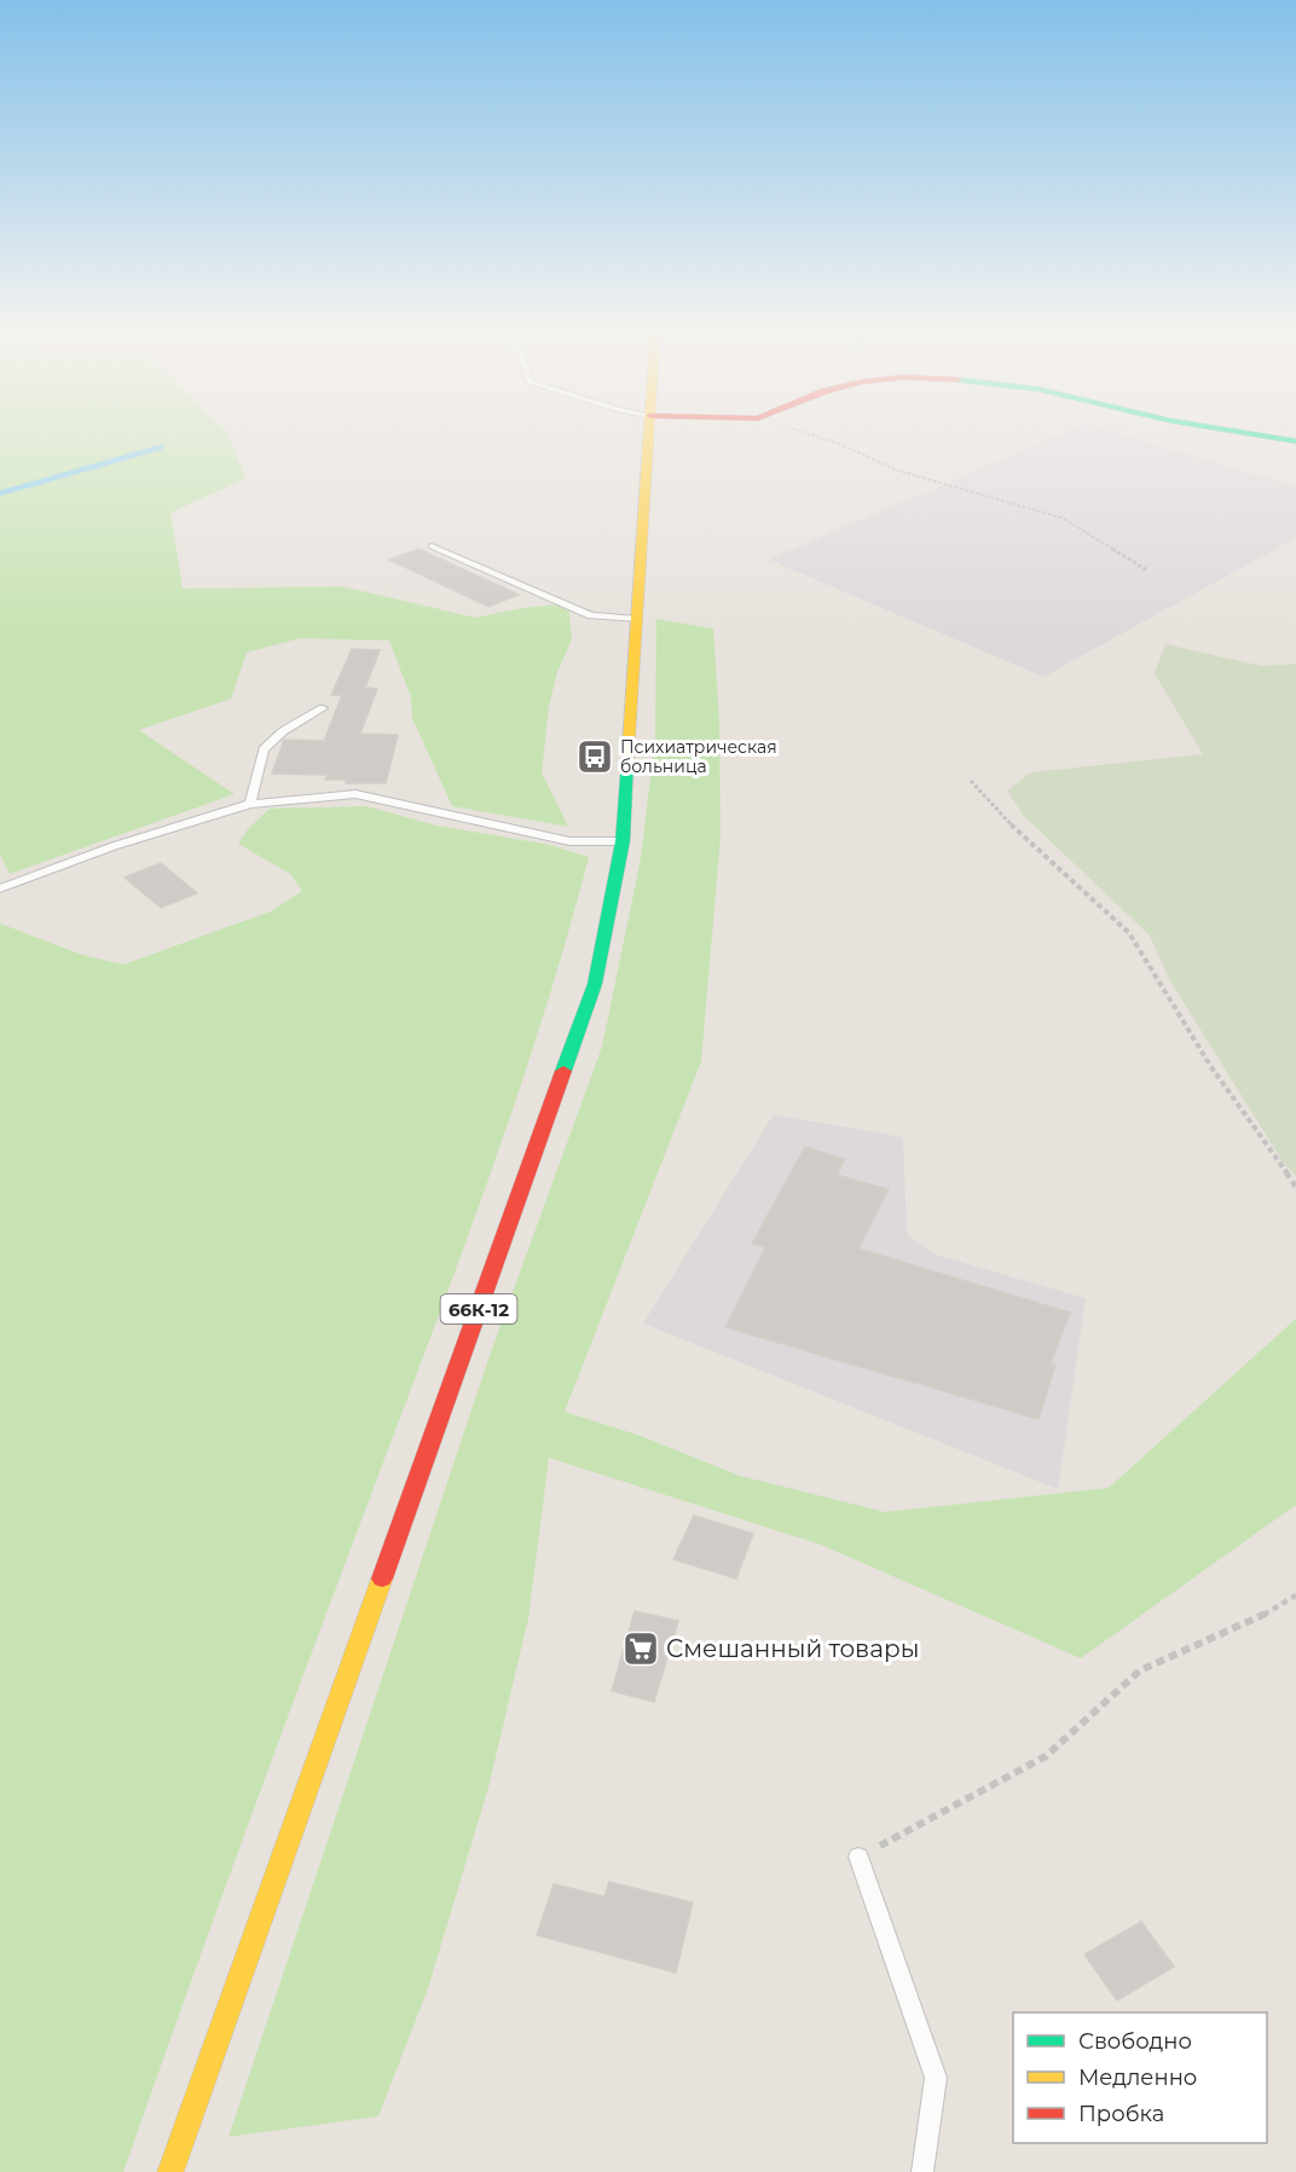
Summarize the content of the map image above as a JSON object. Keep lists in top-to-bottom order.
{
  "streets": {
    "main road": ["66К-12"]
  },
  "places": {
    "bus stop": ["Психиатрическая больница"],
    "supermarket": ["Смешанный товары"]
  },
  "legend": ["Свободно", "Медленно", "Пробка"]
}
